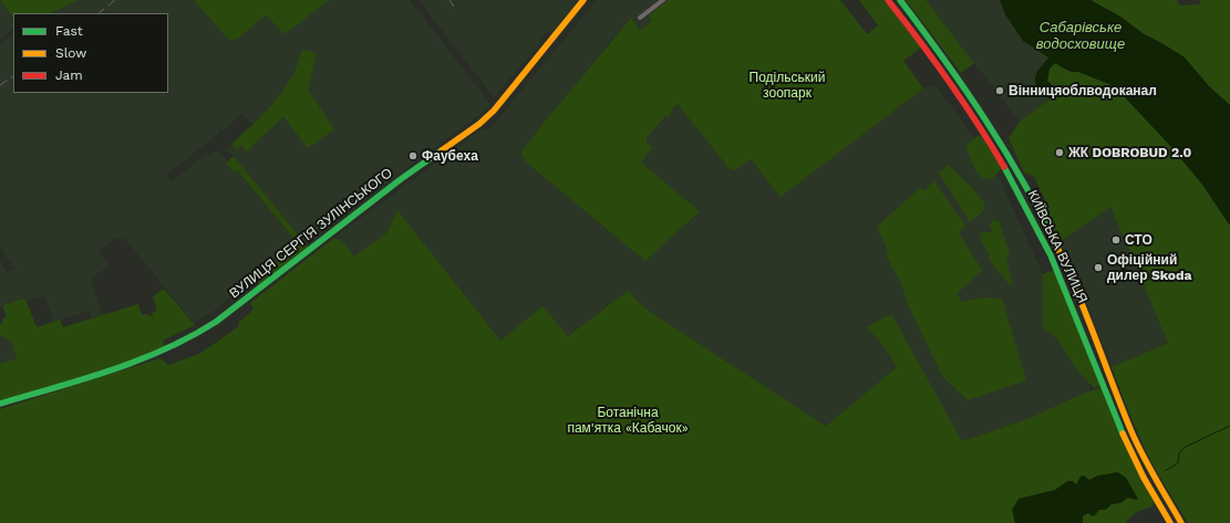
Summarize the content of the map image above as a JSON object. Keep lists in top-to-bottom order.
{
  "streets": {
    "main road": ["ВУЛИЦЯ СЕРГІЯ ЗУЛІНСЬКОГО", "КИЇВСЬКА ВУЛИЦЯ"]
  },
  "water": ["Сабарівське водосховище"],
  "parks": ["Подільський зоопарк", "Ботанічна пам'ятка «Кабачок»"],
  "places": [
    "Вінницяоблводоканал",
    "ЖК DOBROBUD 2.0",
    "Фаубеха",
    "СТО",
    "Офіційний дилер Skoda"
  ],
  "legend": ["Fast", "Slow", "Jam"]
}
